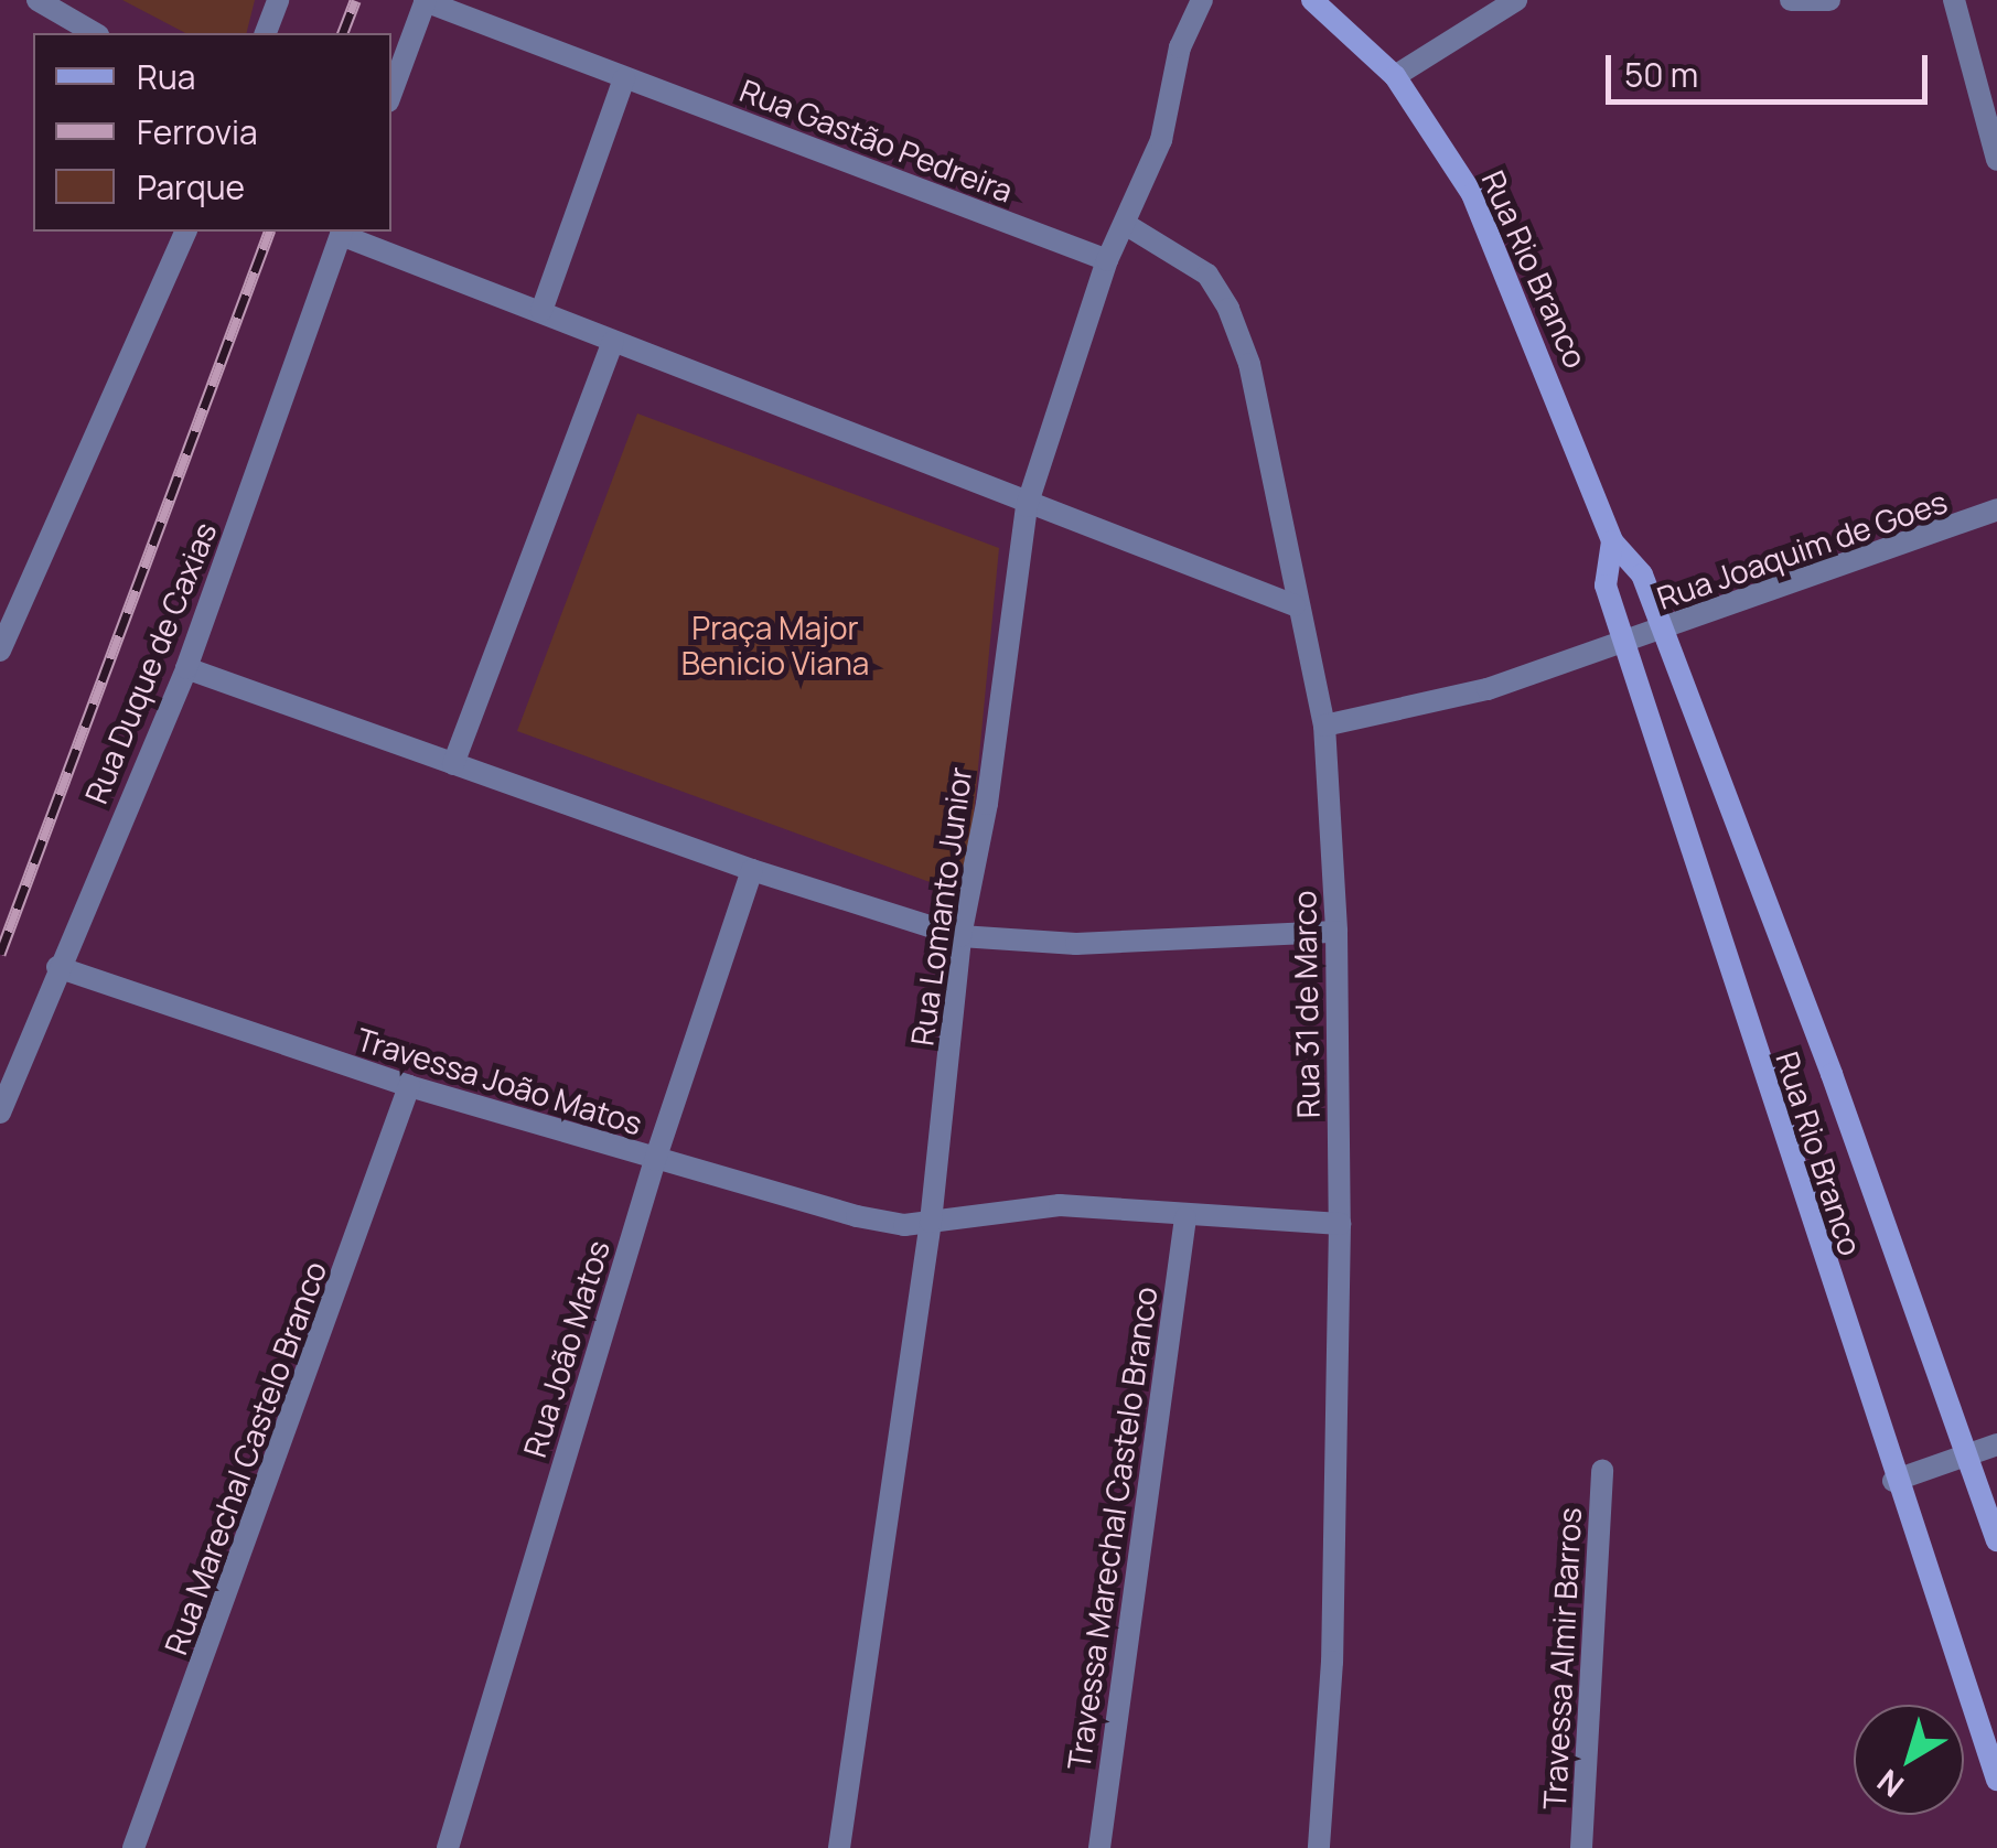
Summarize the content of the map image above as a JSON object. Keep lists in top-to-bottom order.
{
  "streets": {
    "main road": ["Rua Rio Branco"],
    "street": [
      "Rua Gastão Pedreira",
      "Rua Joaquim de Goes",
      "Rua Duque de Caxias",
      "Rua Lomanto Junior",
      "Rua 31 de Marco",
      "Travessa João Matos",
      "Rua João Matos",
      "Rua Marechal Castelo Branco",
      "Travessa Marechal Castelo Branco",
      "Travessa Almir Barros"
    ]
  },
  "crossings": [
    ["Rua Gastão Pedreira", "Rua Lomanto Junior"],
    ["Rua Rio Branco", "Rua Joaquim de Goes"],
    ["Rua Joaquim de Goes", "Rua 31 de Marco"],
    ["Rua Duque de Caxias", "Travessa João Matos"],
    ["Rua Lomanto Junior", "Rua 31 de Marco"],
    ["Rua Lomanto Junior", "Travessa João Matos"],
    ["Rua 31 de Marco", "Travessa João Matos"],
    ["Travessa João Matos", "Rua João Matos"],
    ["Travessa João Matos", "Rua Marechal Castelo Branco"],
    ["Travessa João Matos", "Travessa Marechal Castelo Branco"]
  ],
  "parks": ["Praça Major Benicio Viana"],
  "legend": ["Rua", "Ferrovia", "Parque"],
  "scale_bar": "50 m",
  "north": "bottom left"
}
